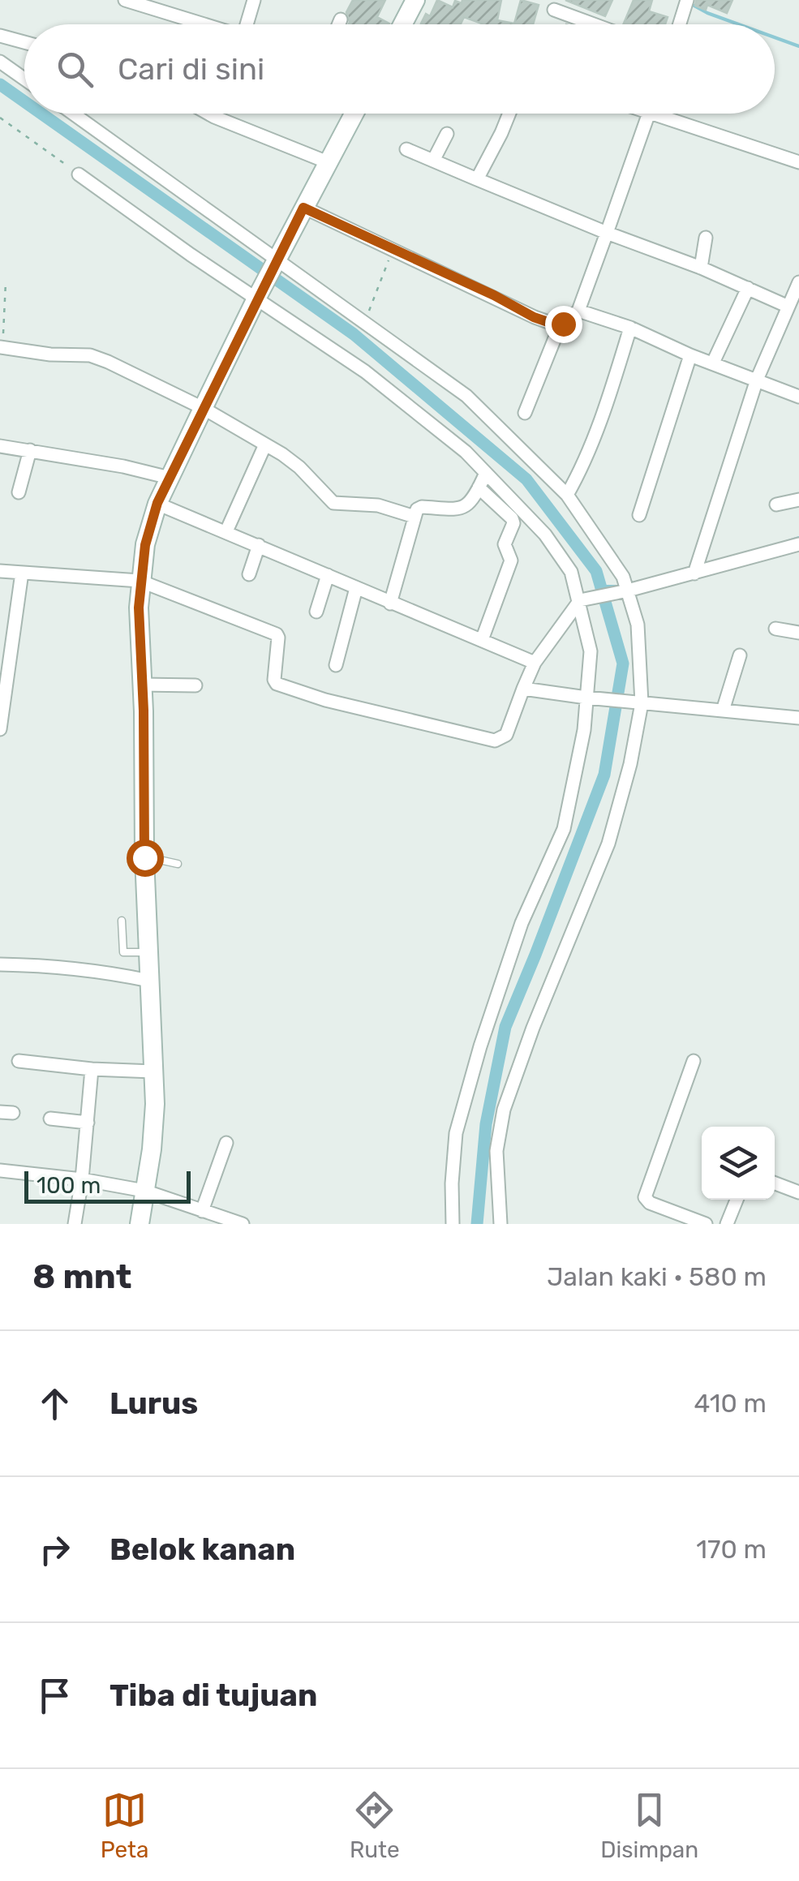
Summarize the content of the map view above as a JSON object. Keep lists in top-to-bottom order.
{
  "scale_bar": "100 m",
  "page": {
    "search": "Cari di sini",
    "scale": "100 m",
    "heading": ["8 mnt", "Jalan kaki · 580 m"],
    "list": [
      ["Lurus", "410 m"],
      ["Belok kanan", "170 m"],
      "Tiba di tujuan"
    ],
    "nav": ["Peta", "Rute", "Disimpan"]
  }
}
